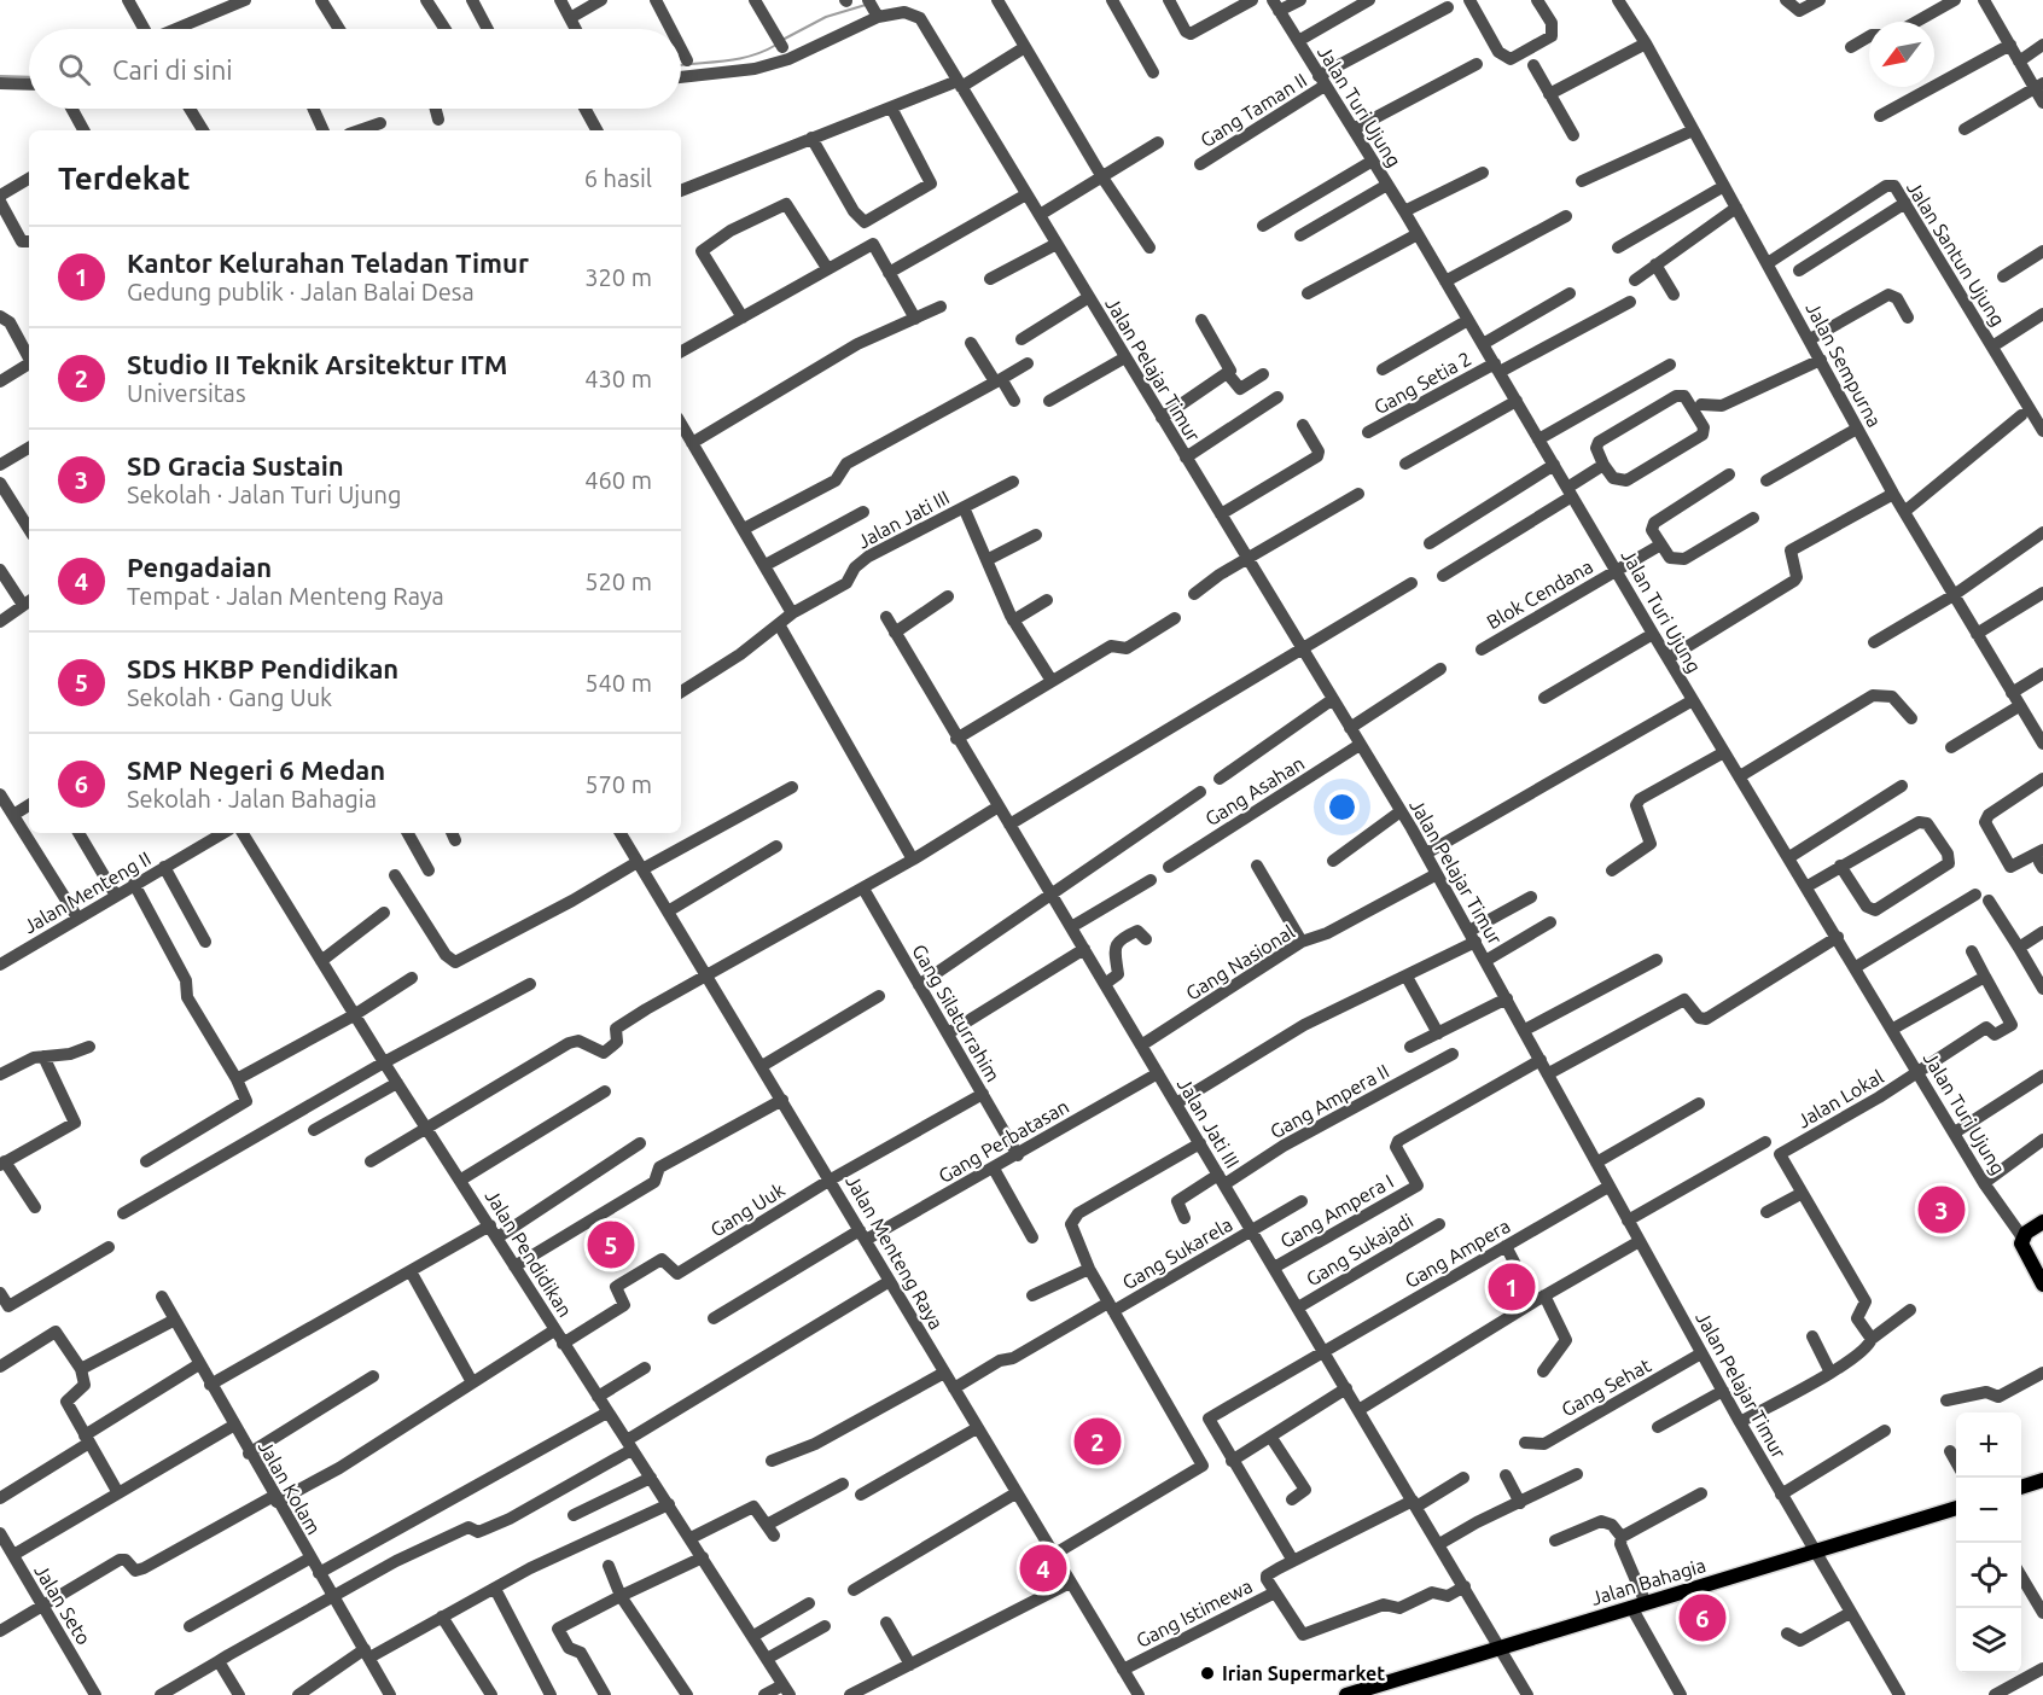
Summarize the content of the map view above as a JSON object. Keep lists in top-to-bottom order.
{
  "streets": {
    "main road": ["Jalan Bahagia"],
    "street": [
      "Jalan Turi Ujung",
      "Gang Taman II",
      "Jalan Santun Ujung",
      "Jalan Sempurna",
      "Jalan Pelajar Timur",
      "Gang Setia 2",
      "Jalan Jati III",
      "Blok Cendana",
      "Gang Asahan",
      "Jalan Menteng II",
      "Gang Nasional",
      "Gang Silaturrahim",
      "Jalan Lokal",
      "Gang Ampera II",
      "Gang Perbatasan",
      "Gang Uuk",
      "Gang Ampera I",
      "Gang Sukajadi",
      "Jalan Menteng Raya",
      "Jalan Pendidikan",
      "Gang Sukarela",
      "Gang Ampera",
      "Gang Sehat",
      "Jalan Kolam",
      "Jalan Seto",
      "Gang Istimewa"
    ]
  },
  "crossings": [
    ["Jalan Turi Ujung", "Gang Taman II"],
    ["Jalan Turi Ujung", "Gang Setia 2"],
    ["Jalan Turi Ujung", "Blok Cendana"],
    ["Jalan Turi Ujung", "Jalan Lokal"],
    ["Jalan Santun Ujung", "Jalan Sempurna"],
    ["Jalan Pelajar Timur", "Gang Asahan"],
    ["Jalan Pelajar Timur", "Gang Nasional"],
    ["Jalan Pelajar Timur", "Gang Ampera I"],
    ["Jalan Pelajar Timur", "Gang Ampera"],
    ["Jalan Pelajar Timur", "Gang Sehat"],
    ["Jalan Pelajar Timur", "Jalan Bahagia"],
    ["Jalan Jati III", "Gang Nasional"],
    ["Jalan Jati III", "Gang Ampera II"],
    ["Jalan Jati III", "Gang Perbatasan"],
    ["Jalan Jati III", "Gang Ampera I"],
    ["Jalan Jati III", "Gang Sukajadi"],
    ["Jalan Jati III", "Gang Sukarela"],
    ["Jalan Jati III", "Gang Ampera"],
    ["Jalan Jati III", "Jalan Bahagia"],
    ["Jalan Jati III", "Gang Istimewa"],
    ["Gang Silaturrahim", "Gang Perbatasan"],
    ["Gang Silaturrahim", "Gang Uuk"],
    ["Gang Perbatasan", "Jalan Menteng Raya"],
    ["Gang Uuk", "Jalan Menteng Raya"],
    ["Gang Uuk", "Jalan Pendidikan"],
    ["Jalan Menteng Raya", "Gang Istimewa"]
  ],
  "places": ["Irian Supermarket"],
  "north": "bottom left",
  "page": {
    "search": "Cari di sini",
    "heading": ["Terdekat", "6 hasil"],
    "list": [
      {
        "mark": "1",
        "name": "Kantor Kelurahan Teladan Timur",
        "note": "Gedung publik · Jalan Balai Desa",
        "value": "320 m"
      },
      {
        "mark": "2",
        "name": "Studio II Teknik Arsitektur ITM",
        "note": "Universitas",
        "value": "430 m"
      },
      {
        "mark": "3",
        "name": "SD Gracia Sustain",
        "note": "Sekolah · Jalan Turi Ujung",
        "value": "460 m"
      },
      {
        "mark": "4",
        "name": "Pengadaian",
        "note": "Tempat · Jalan Menteng Raya",
        "value": "520 m"
      },
      {
        "mark": "5",
        "name": "SDS HKBP Pendidikan",
        "note": "Sekolah · Gang Uuk",
        "value": "540 m"
      },
      {
        "mark": "6",
        "name": "SMP Negeri 6 Medan",
        "note": "Sekolah · Jalan Bahagia",
        "value": "570 m"
      }
    ],
    "pins": [
      "3",
      "5",
      "1",
      "2",
      "4",
      "6"
    ],
    "map_buttons": ["+", "−"]
  }
}
